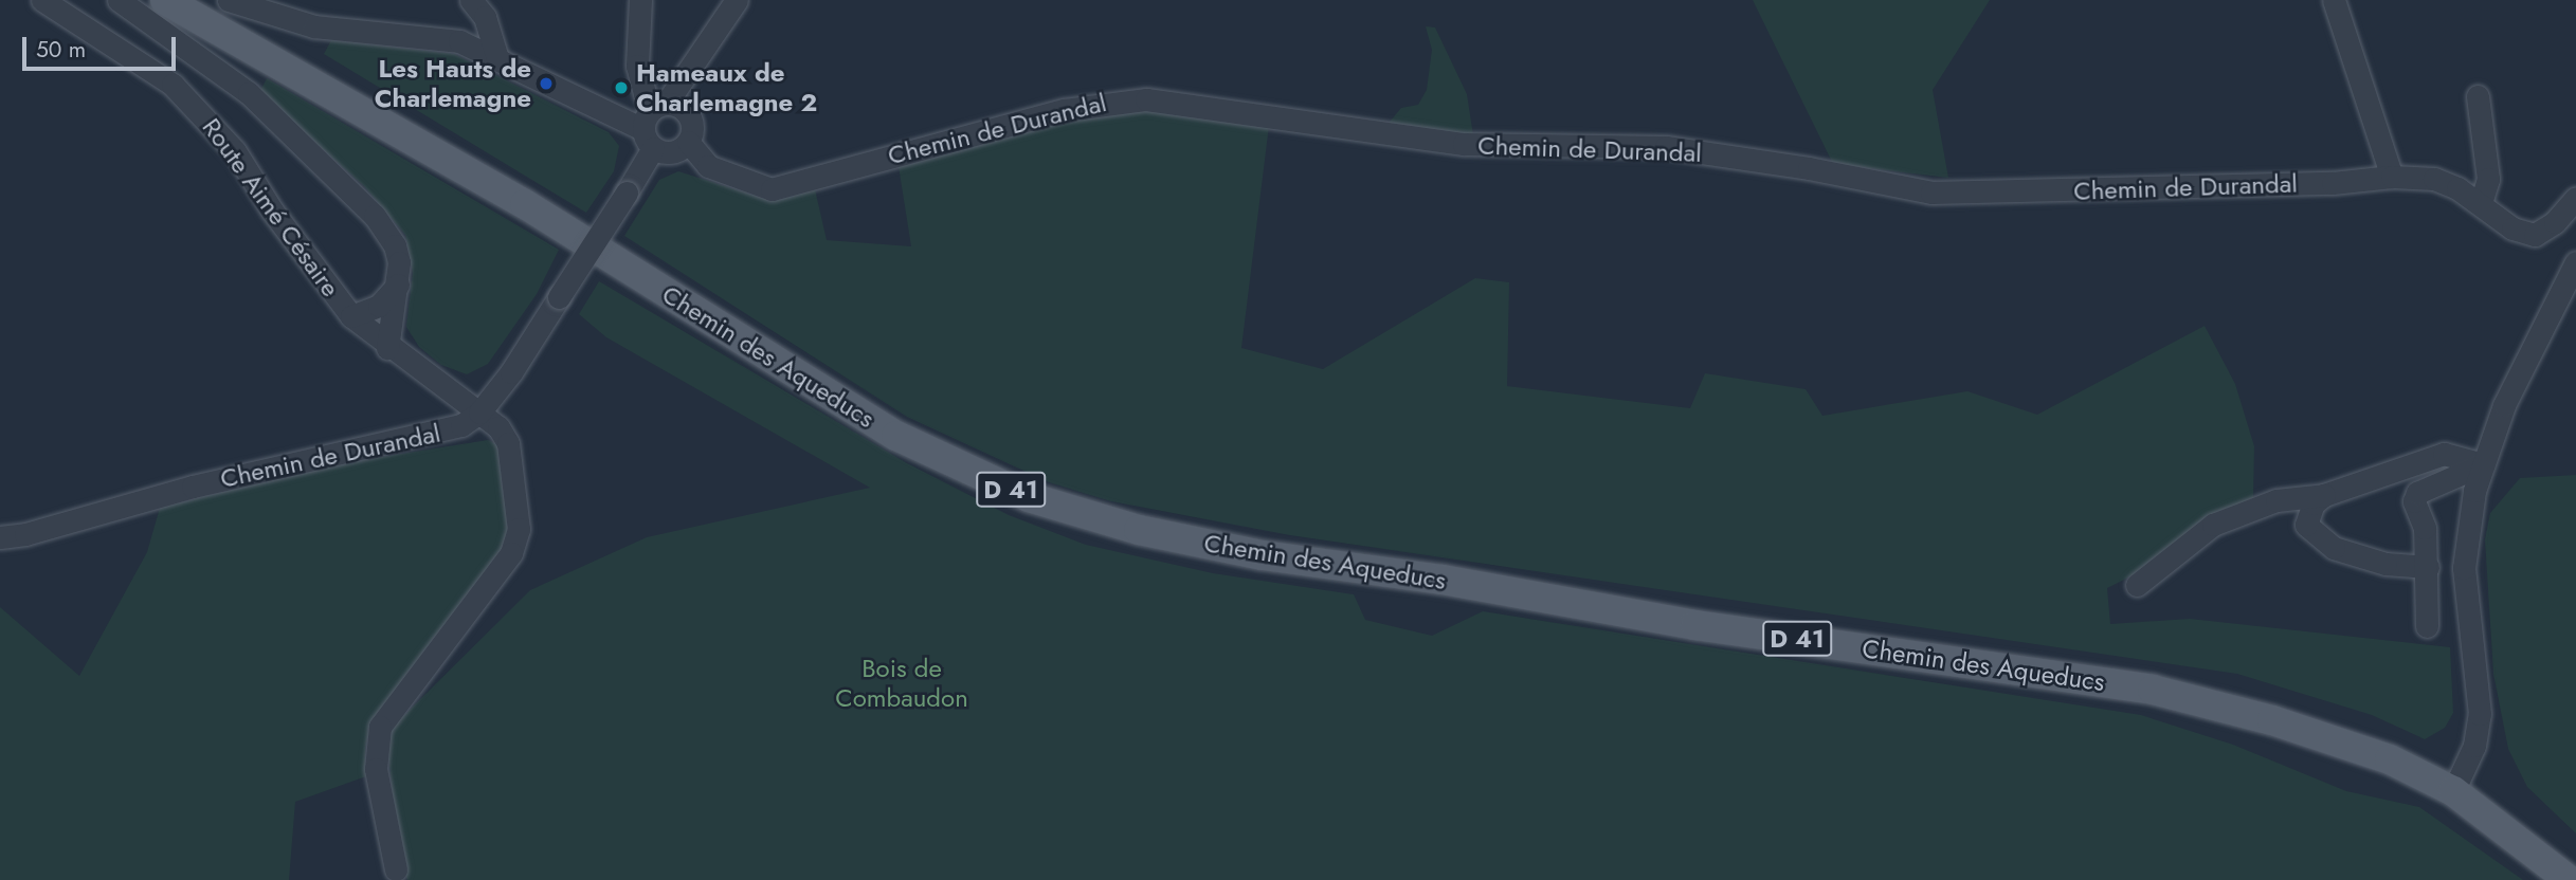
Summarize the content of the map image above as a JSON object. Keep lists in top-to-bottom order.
{
  "streets": {
    "main road": ["Chemin des Aqueducs", "D 41"],
    "street": ["Chemin de Durandal", "Route Aimé Césaire"]
  },
  "crossings": [
    ["Chemin de Durandal", "Route Aimé Césaire"]
  ],
  "parks": ["Bois de Combaudon"],
  "places": ["Les Hauts de Charlemagne", "Hameaux de Charlemagne 2"],
  "scale_bar": "50 m"
}
